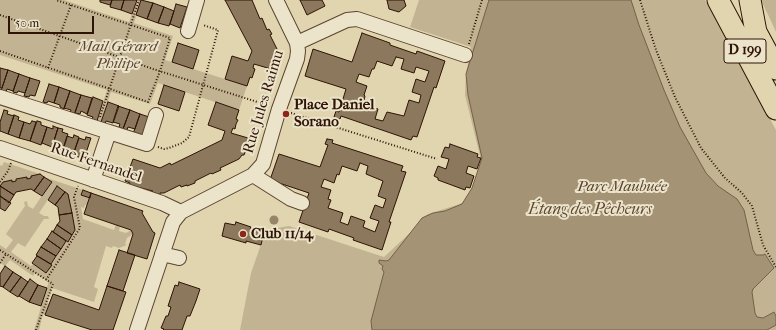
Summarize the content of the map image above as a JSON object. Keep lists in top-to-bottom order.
{
  "streets": {
    "highway": ["D 199"],
    "street": ["Rue Jules Raimu", "Rue Fernandel"]
  },
  "crossings": [
    ["Rue Jules Raimu", "Rue Fernandel"]
  ],
  "water": ["Étang des Pêcheurs"],
  "parks": ["Mail Gérard Philipe", "Parc Maubuée"],
  "places": ["Place Daniel Sorano", "Club 11/14"],
  "scale_bar": "50 m"
}
